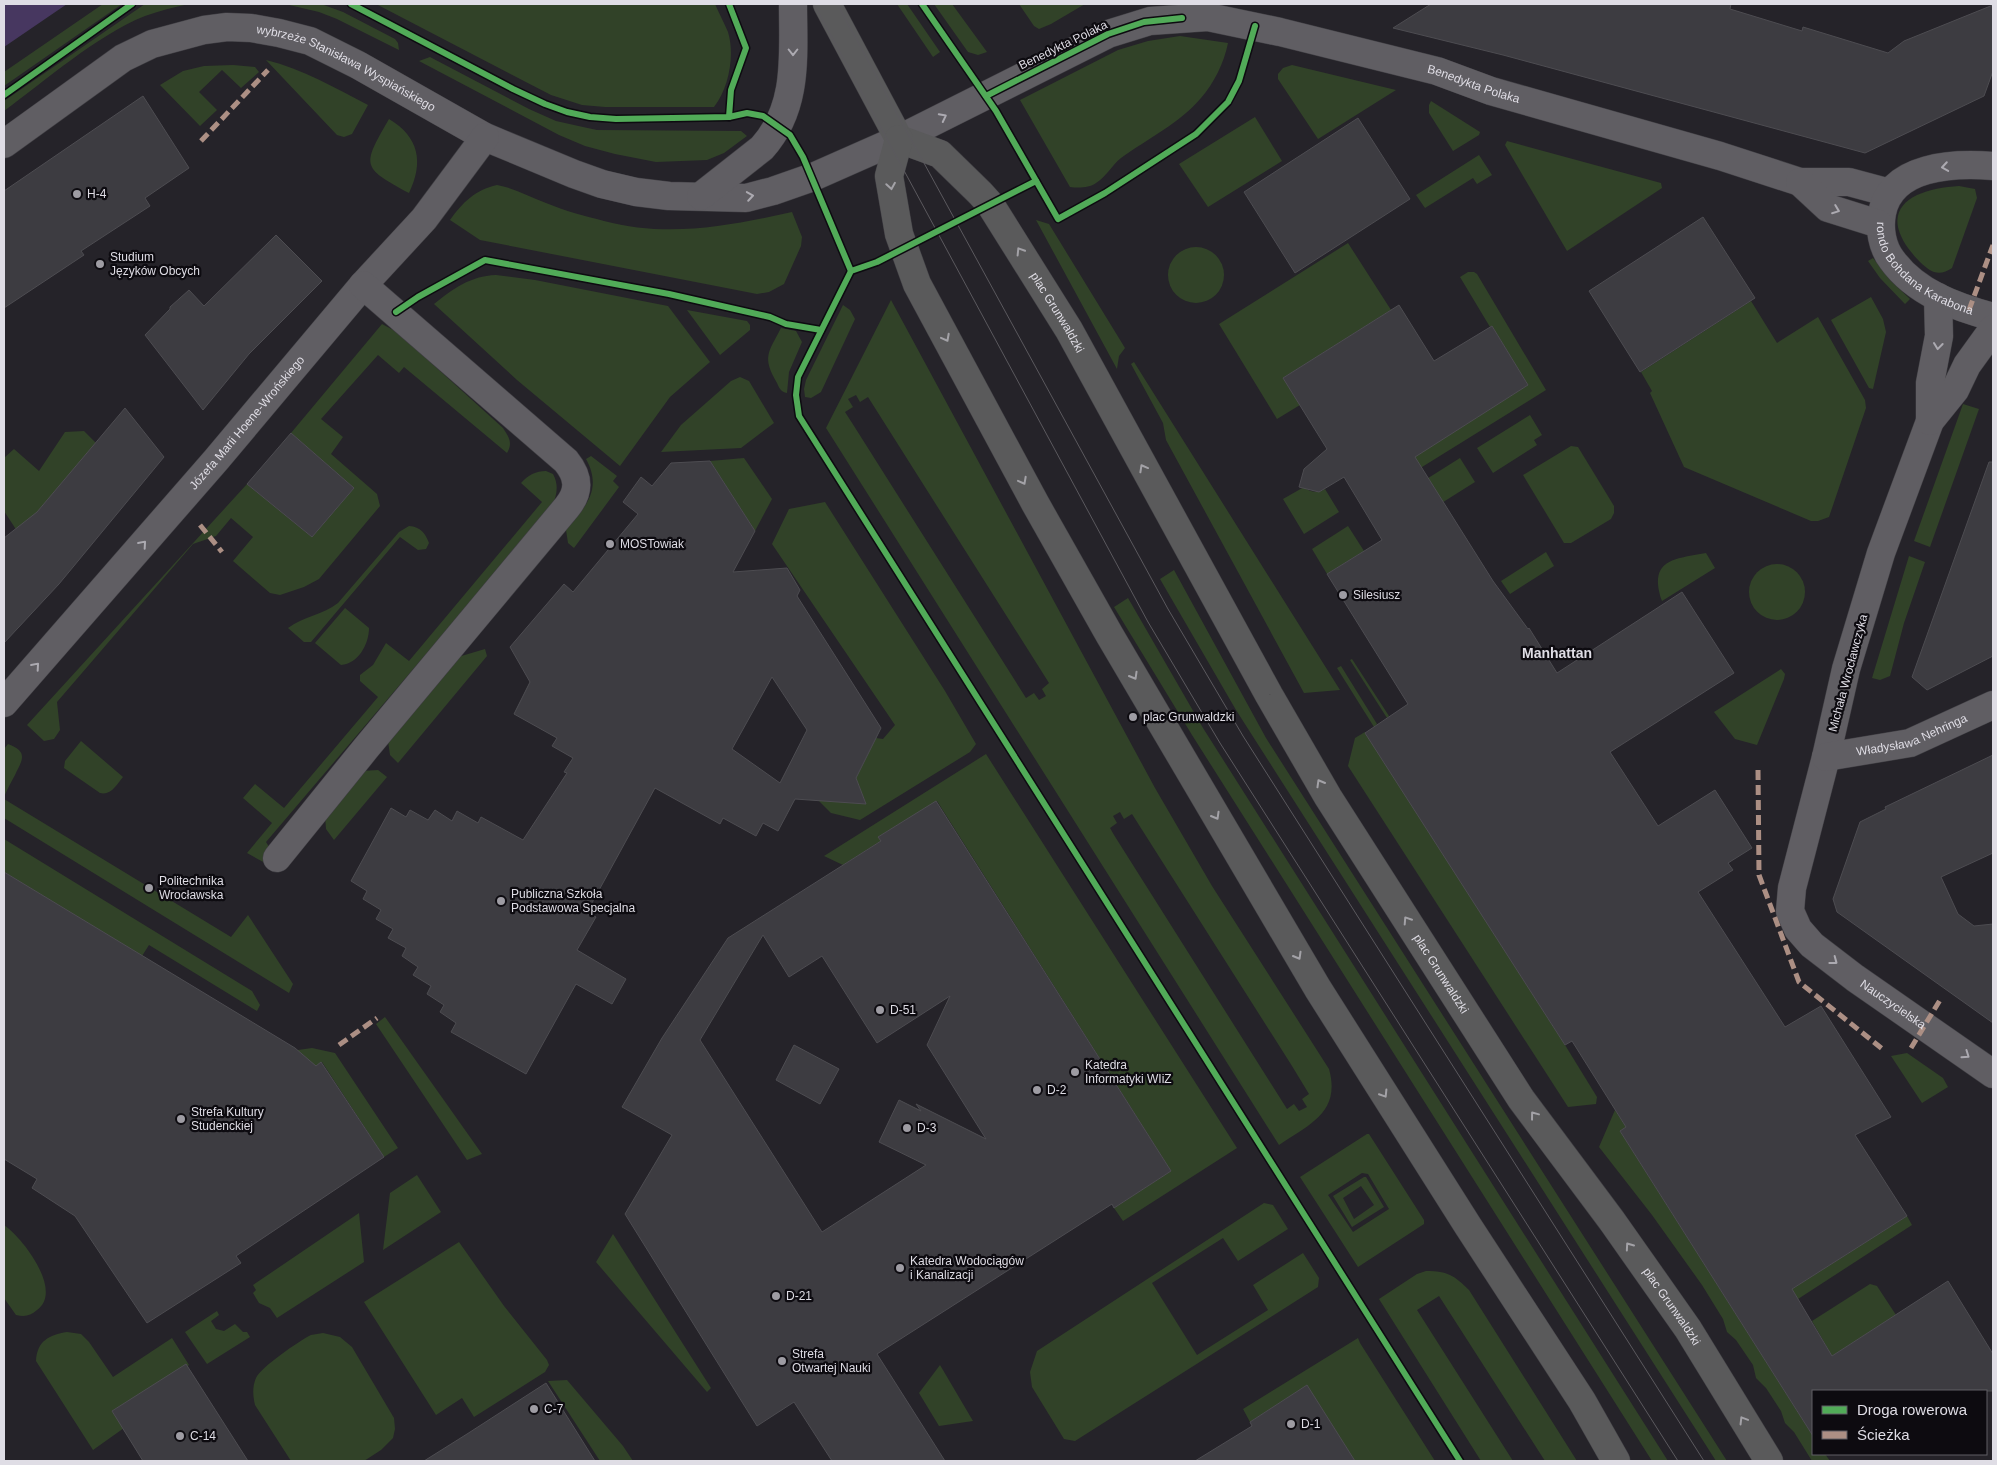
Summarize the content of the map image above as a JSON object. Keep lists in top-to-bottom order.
{
  "streets": {
    "main road": ["plac Grunwaldzki"],
    "street": [
      "Benedykta Polaka",
      "wybrzeże Stanisława Wyspiańskiego",
      "rondo Bohdana Karabona",
      "Józefa Marii Hoene-Wrońskiego",
      "Michała Wrocławczyka",
      "Władysława Nehringa",
      "Nauczycielska"
    ]
  },
  "crossings": [
    ["Benedykta Polaka", "wybrzeże Stanisława Wyspiańskiego"],
    ["Benedykta Polaka", "rondo Bohdana Karabona"],
    ["Benedykta Polaka", "plac Grunwaldzki"],
    ["wybrzeże Stanisława Wyspiańskiego", "plac Grunwaldzki"],
    ["wybrzeże Stanisława Wyspiańskiego", "Józefa Marii Hoene-Wrońskiego"],
    ["rondo Bohdana Karabona", "Michała Wrocławczyka"],
    ["Michała Wrocławczyka", "Władysława Nehringa"],
    ["Michała Wrocławczyka", "Nauczycielska"]
  ],
  "one_way": [
    "Benedykta Polaka",
    "rondo Bohdana Karabona",
    "Józefa Marii Hoene-Wrońskiego",
    "Nauczycielska"
  ],
  "districts": ["Manhattan"],
  "places": [
    "H-4",
    "Studium Języków Obcych",
    "MOSTowiak",
    "Silesiusz",
    "plac Grunwaldzki",
    "Politechnika Wrocławska",
    "Publiczna Szkoła Podstawowa Specjalna",
    "D-51",
    "Katedra Informatyki WIiZ",
    "D-2",
    "Strefa Kultury Studenckiej",
    "D-3",
    "Katedra Wodociągów i Kanalizacji",
    "D-21",
    "Strefa Otwartej Nauki",
    "C-7",
    "D-1",
    "C-14"
  ],
  "legend": ["Droga rowerowa", "Ścieżka"]
}
